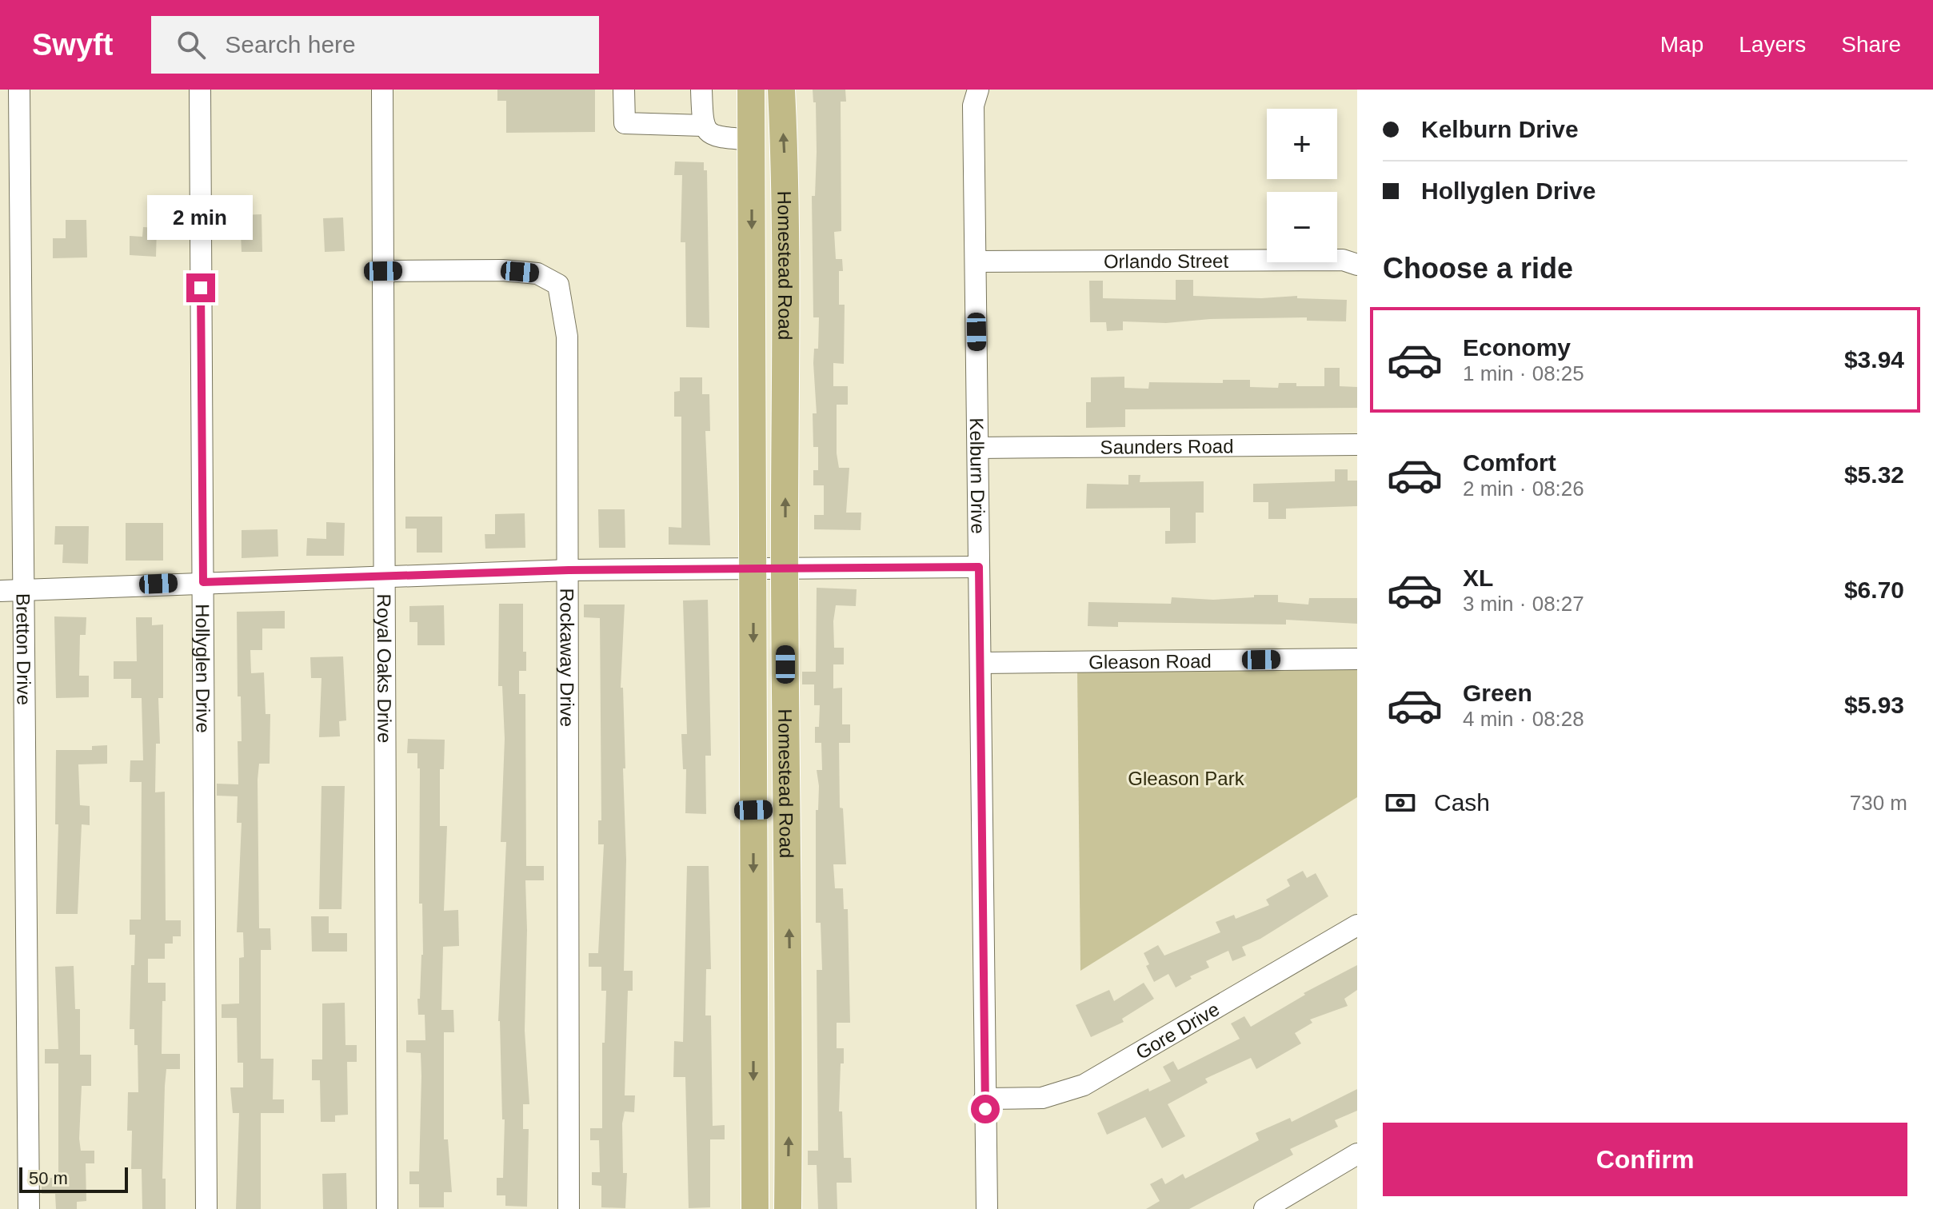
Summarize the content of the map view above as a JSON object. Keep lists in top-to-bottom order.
{
  "streets": {
    "main road": ["Homestead Road"],
    "street": [
      "Orlando Street",
      "Saunders Road",
      "Kelburn Drive",
      "Bretton Drive",
      "Rockaway Drive",
      "Gleason Road",
      "Hollyglen Drive",
      "Royal Oaks Drive",
      "Gore Drive"
    ]
  },
  "crossings": [
    ["Orlando Street", "Kelburn Drive"],
    ["Saunders Road", "Kelburn Drive"],
    ["Kelburn Drive", "Gleason Road"],
    ["Kelburn Drive", "Gore Drive"],
    ["Rockaway Drive", "Royal Oaks Drive"]
  ],
  "parks": ["Gleason Park"],
  "scale_bar": "50 m",
  "page": {
    "header": "Swyft",
    "search": "Search here",
    "nav": ["Map", "Layers", "Share"],
    "banner": ["Kelburn Drive", "Hollyglen Drive"],
    "map_buttons": ["+", "−"],
    "bubble": "2 min",
    "heading": "Choose a ride",
    "list": [
      {
        "name": "Economy",
        "note": "1 min · 08:25",
        "value": "$3.94"
      },
      {
        "name": "Comfort",
        "note": "2 min · 08:26",
        "value": "$5.32"
      },
      {
        "name": "XL",
        "note": "3 min · 08:27",
        "value": "$6.70"
      },
      {
        "name": "Green",
        "note": "4 min · 08:28",
        "value": "$5.93"
      }
    ],
    "pay": ["Cash", "730 m"],
    "buttons": "Confirm",
    "scale": "50 m"
  }
}
